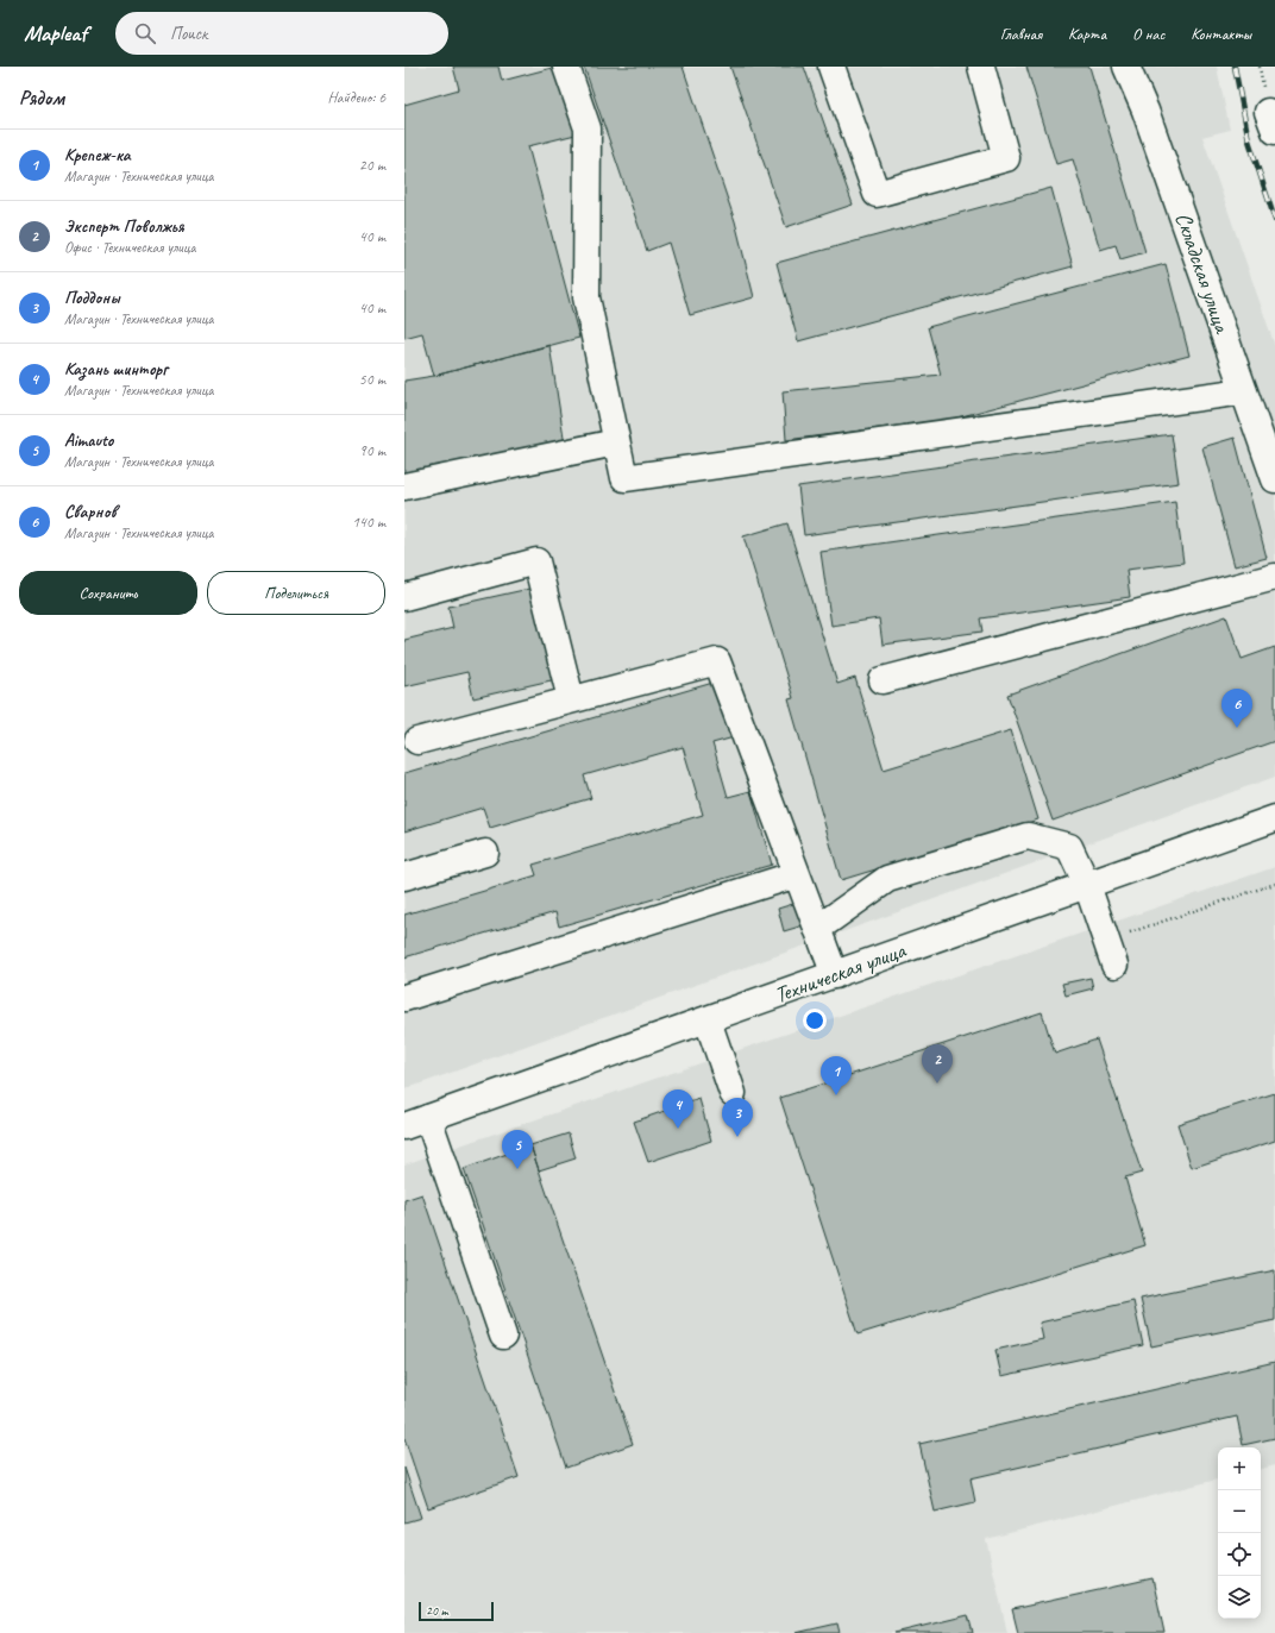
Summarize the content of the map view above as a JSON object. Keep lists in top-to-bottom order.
{
  "streets": {
    "main road": ["Складская улица", "Техническая улица"]
  },
  "scale_bar": "20 m",
  "page": {
    "header": "Mapleaf",
    "search": "Поиск",
    "nav": [
      "Главная",
      "Карта",
      "О нас",
      "Контакты"
    ],
    "heading": ["Рядом", "Найдено: 6"],
    "list": [
      {
        "mark": "1",
        "name": "Крепеж-ка",
        "note": "Магазин · Техническая улица",
        "value": "20 m"
      },
      {
        "mark": "2",
        "name": "Эксперт Поволжья",
        "note": "Офис · Техническая улица",
        "value": "40 m"
      },
      {
        "mark": "3",
        "name": "Поддоны",
        "note": "Магазин · Техническая улица",
        "value": "40 m"
      },
      {
        "mark": "4",
        "name": "Казань шинторг",
        "note": "Магазин · Техническая улица",
        "value": "50 m"
      },
      {
        "mark": "5",
        "name": "Aimauto",
        "note": "Магазин · Техническая улица",
        "value": "90 m"
      },
      {
        "mark": "6",
        "name": "Сварнов",
        "note": "Магазин · Техническая улица",
        "value": "140 m"
      }
    ],
    "buttons": ["Сохранить", "Поделиться"],
    "pins": [
      "6",
      "2",
      "1",
      "4",
      "3",
      "5"
    ],
    "map_buttons": ["+", "−"],
    "scale": "20 m"
  }
}
